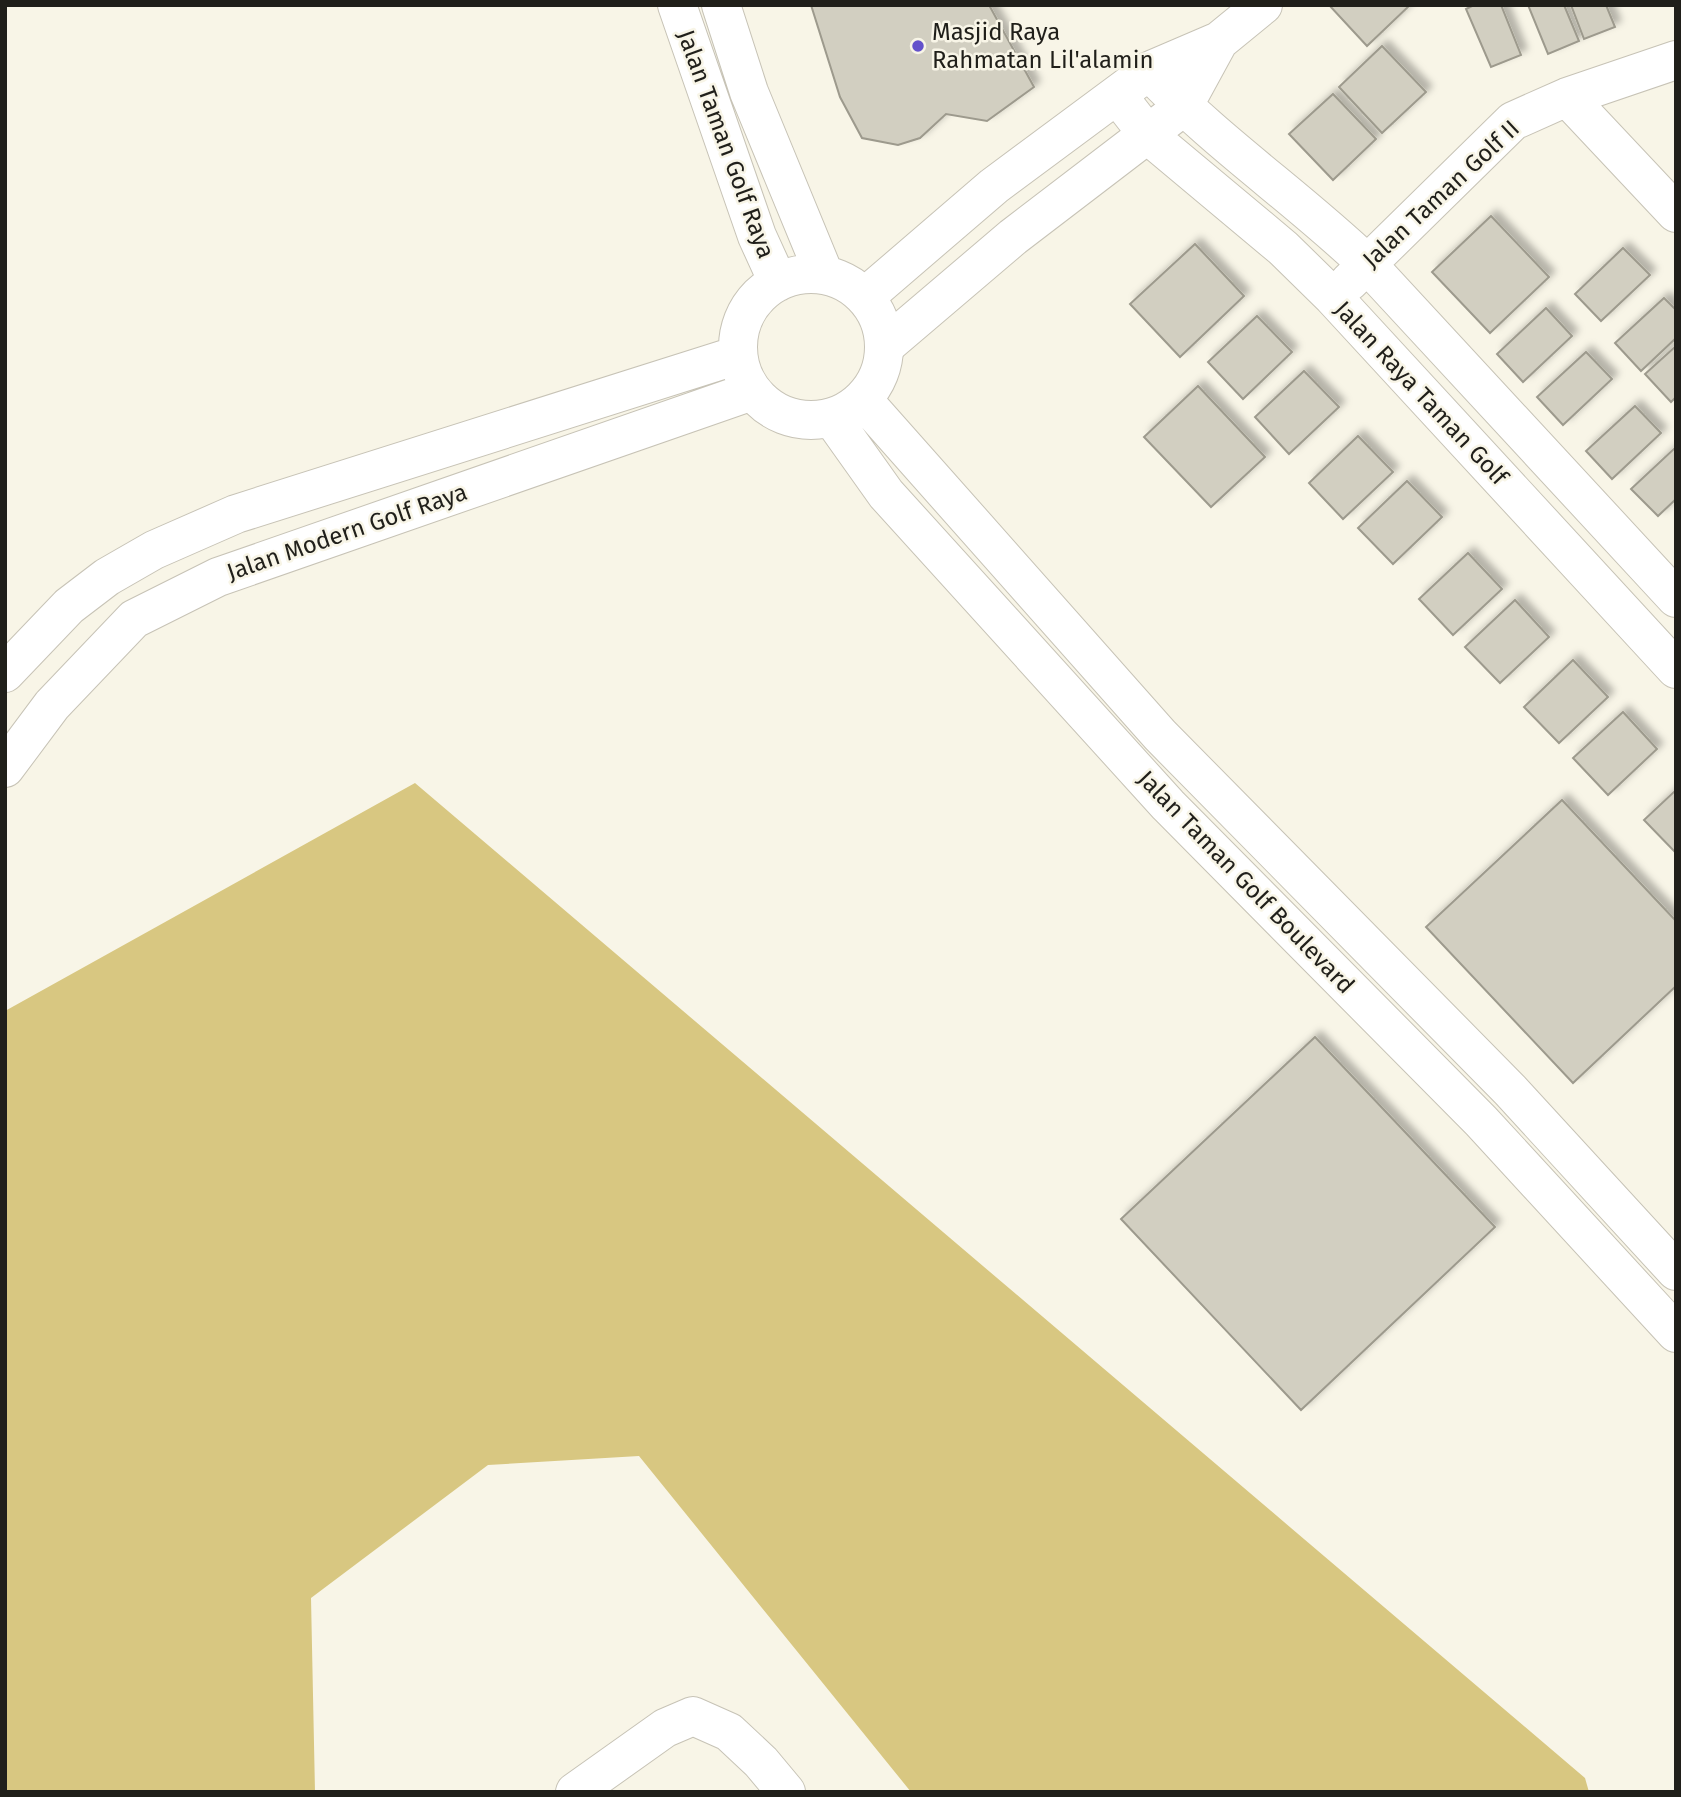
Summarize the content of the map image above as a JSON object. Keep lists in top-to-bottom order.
{
  "streets": {
    "street": [
      "Jalan Taman Golf Raya",
      "Jalan Taman Golf II",
      "Jalan Raya Taman Golf",
      "Jalan Modern Golf Raya",
      "Jalan Taman Golf Boulevard"
    ]
  },
  "crossings": [
    ["Jalan Taman Golf Raya", "Jalan Modern Golf Raya"],
    ["Jalan Taman Golf Raya", "Jalan Taman Golf Boulevard"],
    ["Jalan Taman Golf II", "Jalan Raya Taman Golf"],
    ["Jalan Modern Golf Raya", "Jalan Taman Golf Boulevard"]
  ],
  "places": ["Masjid Raya Rahmatan Lil'alamin"]
}
